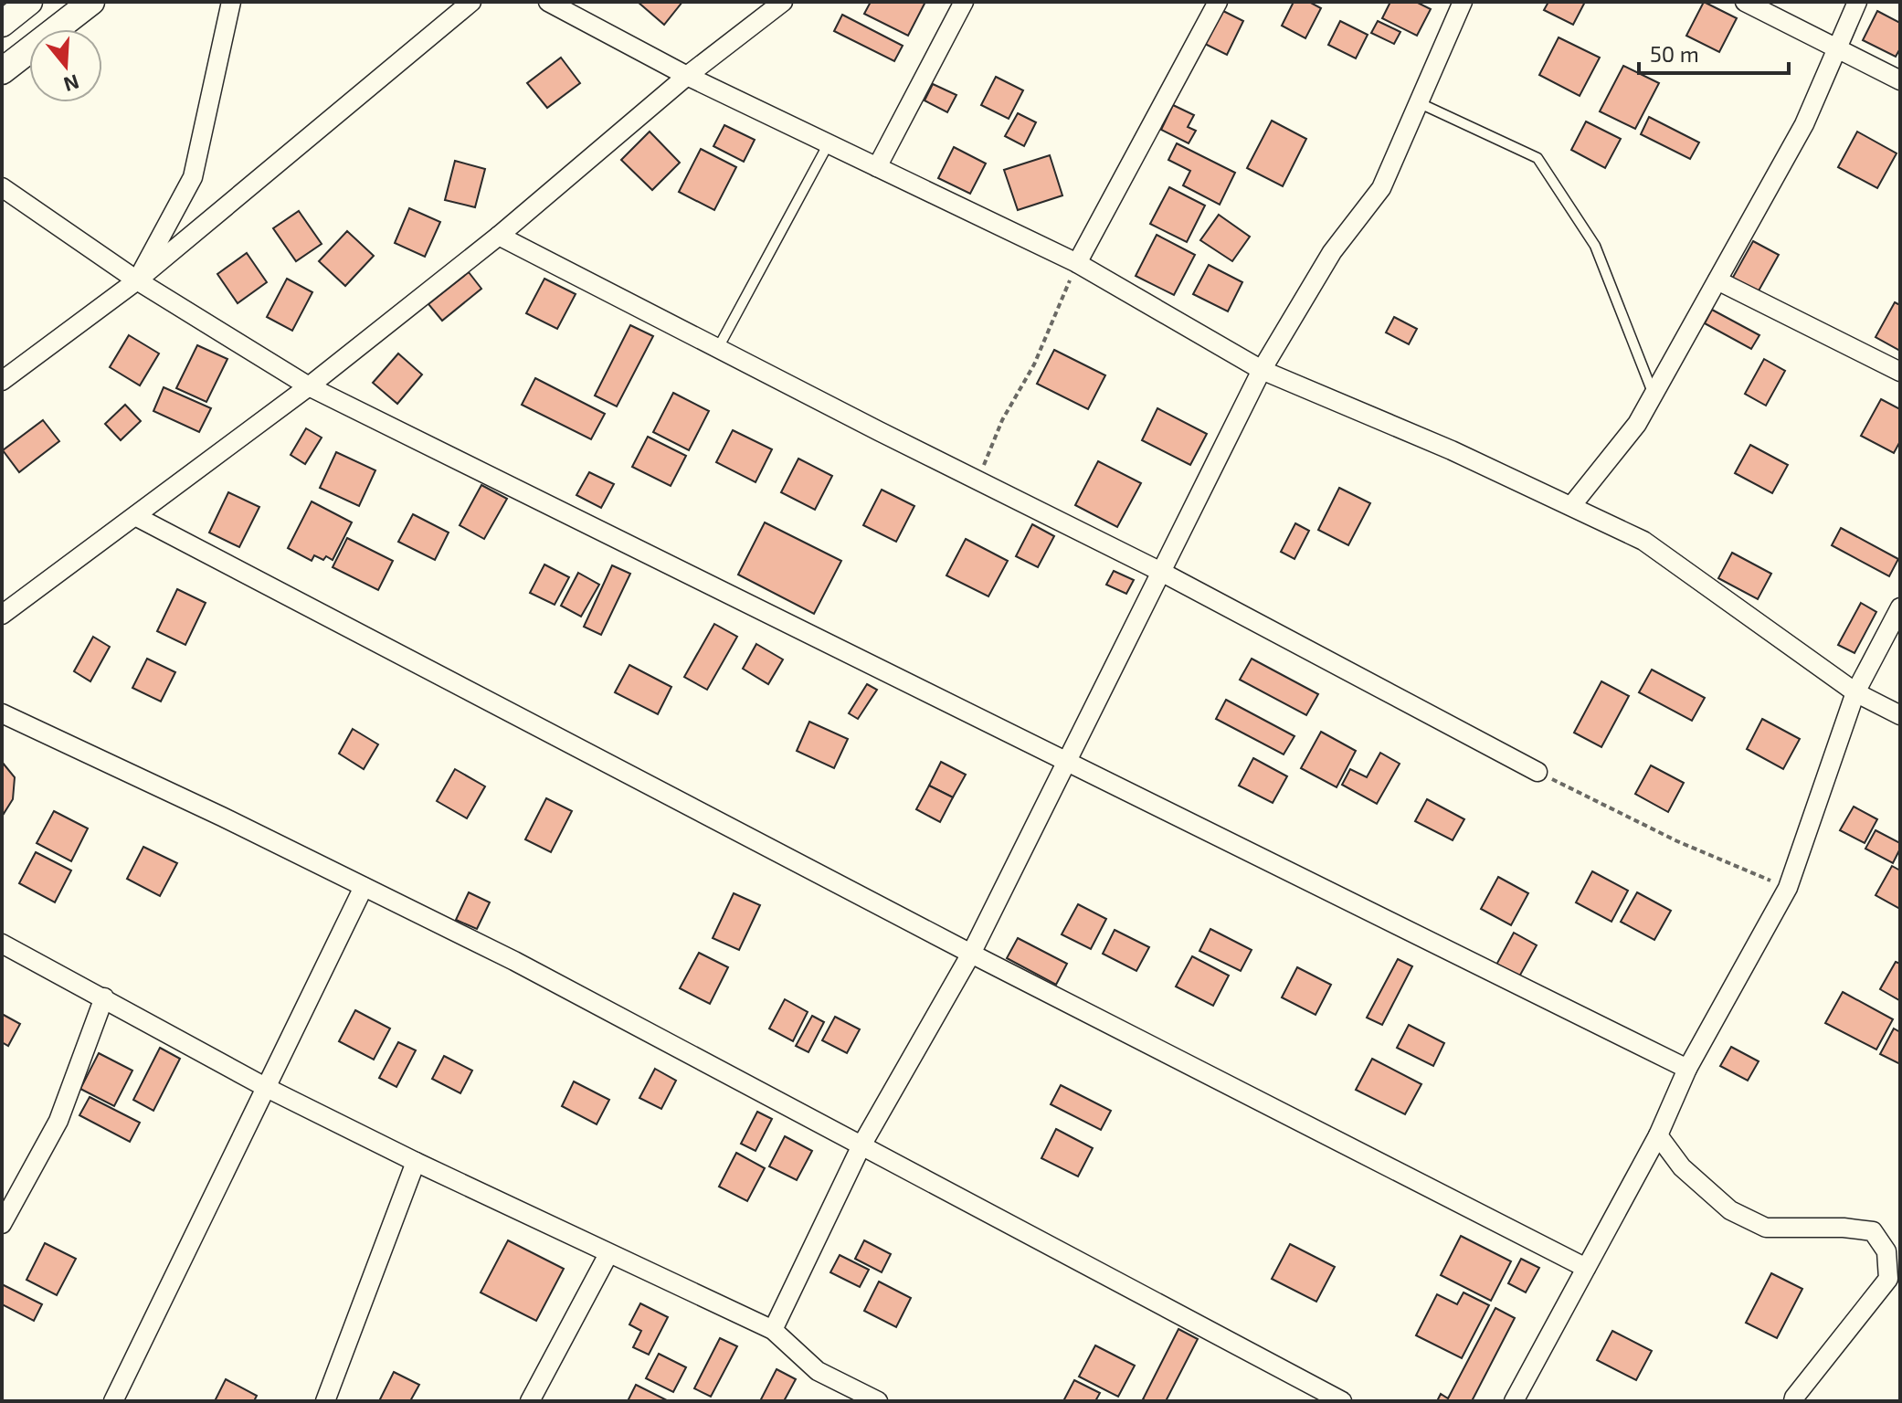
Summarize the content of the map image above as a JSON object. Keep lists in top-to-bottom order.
{
  "scale_bar": "50 m",
  "north": "bottom"
}
